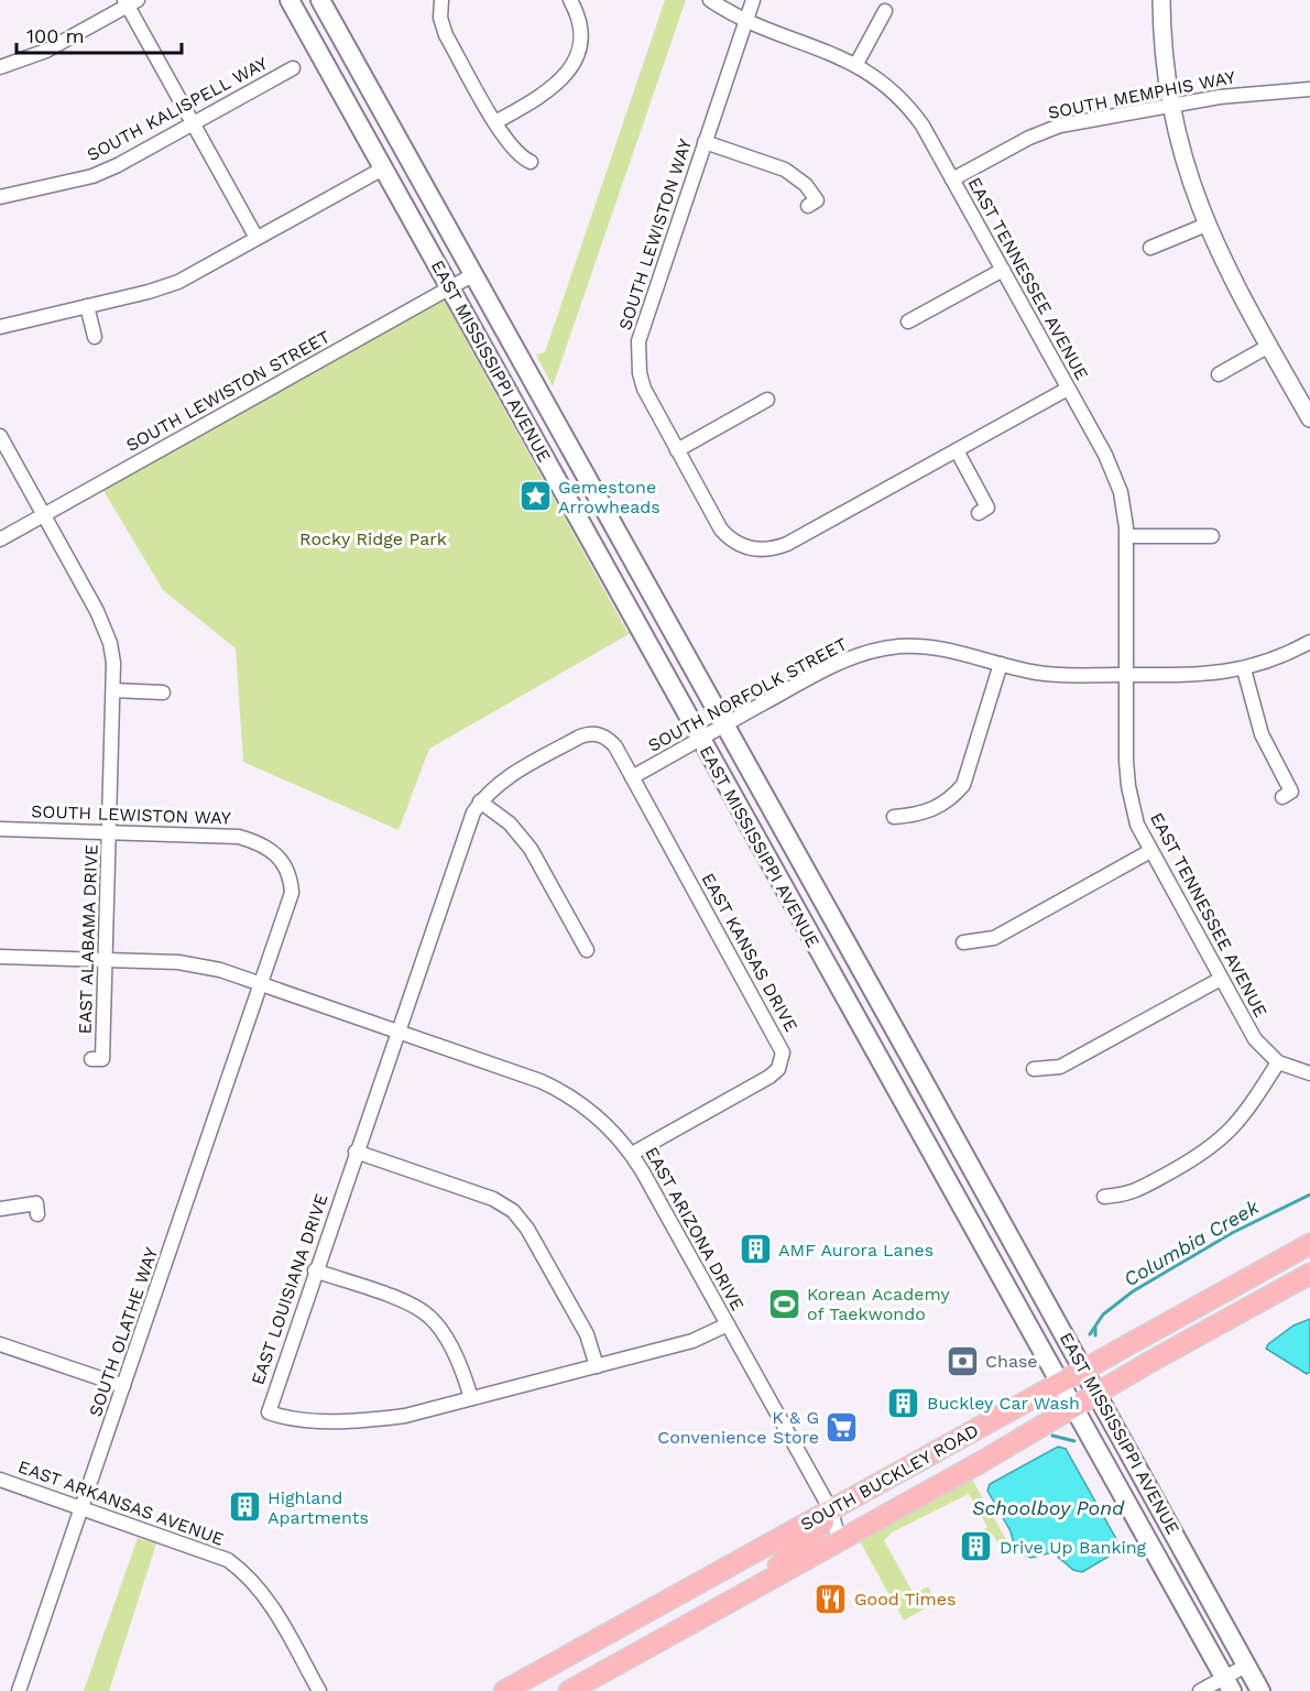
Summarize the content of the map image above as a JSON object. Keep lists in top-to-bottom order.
{
  "streets": {
    "main road": ["EAST MISSISSIPPI AVENUE", "SOUTH BUCKLEY ROAD"],
    "street": [
      "SOUTH MEMPHIS WAY",
      "SOUTH KALISPELL WAY",
      "SOUTH LEWISTON WAY",
      "EAST TENNESSEE AVENUE",
      "SOUTH LEWISTON STREET",
      "SOUTH NORFOLK STREET",
      "EAST ALABAMA DRIVE",
      "EAST KANSAS DRIVE",
      "EAST ARIZONA DRIVE",
      "EAST LOUISIANA DRIVE",
      "SOUTH OLATHE WAY",
      "EAST ARKANSAS AVENUE"
    ]
  },
  "crossings": [
    ["SOUTH MEMPHIS WAY", "EAST TENNESSEE AVENUE"],
    ["SOUTH LEWISTON WAY", "EAST TENNESSEE AVENUE"],
    ["SOUTH LEWISTON WAY", "EAST ALABAMA DRIVE"],
    ["SOUTH LEWISTON WAY", "EAST ARIZONA DRIVE"],
    ["SOUTH LEWISTON WAY", "SOUTH OLATHE WAY"],
    ["EAST TENNESSEE AVENUE", "SOUTH NORFOLK STREET"],
    ["EAST MISSISSIPPI AVENUE", "SOUTH LEWISTON STREET"],
    ["EAST MISSISSIPPI AVENUE", "SOUTH NORFOLK STREET"],
    ["EAST MISSISSIPPI AVENUE", "SOUTH BUCKLEY ROAD"],
    ["SOUTH LEWISTON STREET", "EAST ALABAMA DRIVE"],
    ["SOUTH NORFOLK STREET", "EAST KANSAS DRIVE"],
    ["EAST ALABAMA DRIVE", "EAST ARIZONA DRIVE"],
    ["EAST KANSAS DRIVE", "EAST ARIZONA DRIVE"],
    ["EAST ARIZONA DRIVE", "EAST LOUISIANA DRIVE"],
    ["EAST ARIZONA DRIVE", "SOUTH OLATHE WAY"],
    ["EAST ARIZONA DRIVE", "SOUTH BUCKLEY ROAD"],
    ["SOUTH OLATHE WAY", "EAST ARKANSAS AVENUE"]
  ],
  "water": ["Columbia Creek", "Schoolboy Pond"],
  "parks": ["Rocky Ridge Park"],
  "places": {
    "place": ["Gemestone Arrowheads"],
    "building": [
      "AMF Aurora Lanes",
      "Buckley Car Wash",
      "Highland Apartments",
      "Drive Up Banking"
    ],
    "sports": ["Korean Academy of Taekwondo"],
    "bank": ["Chase"],
    "supermarket": ["K & G Convenience Store"],
    "restaurant": ["Good Times"]
  },
  "scale_bar": "100 m"
}
